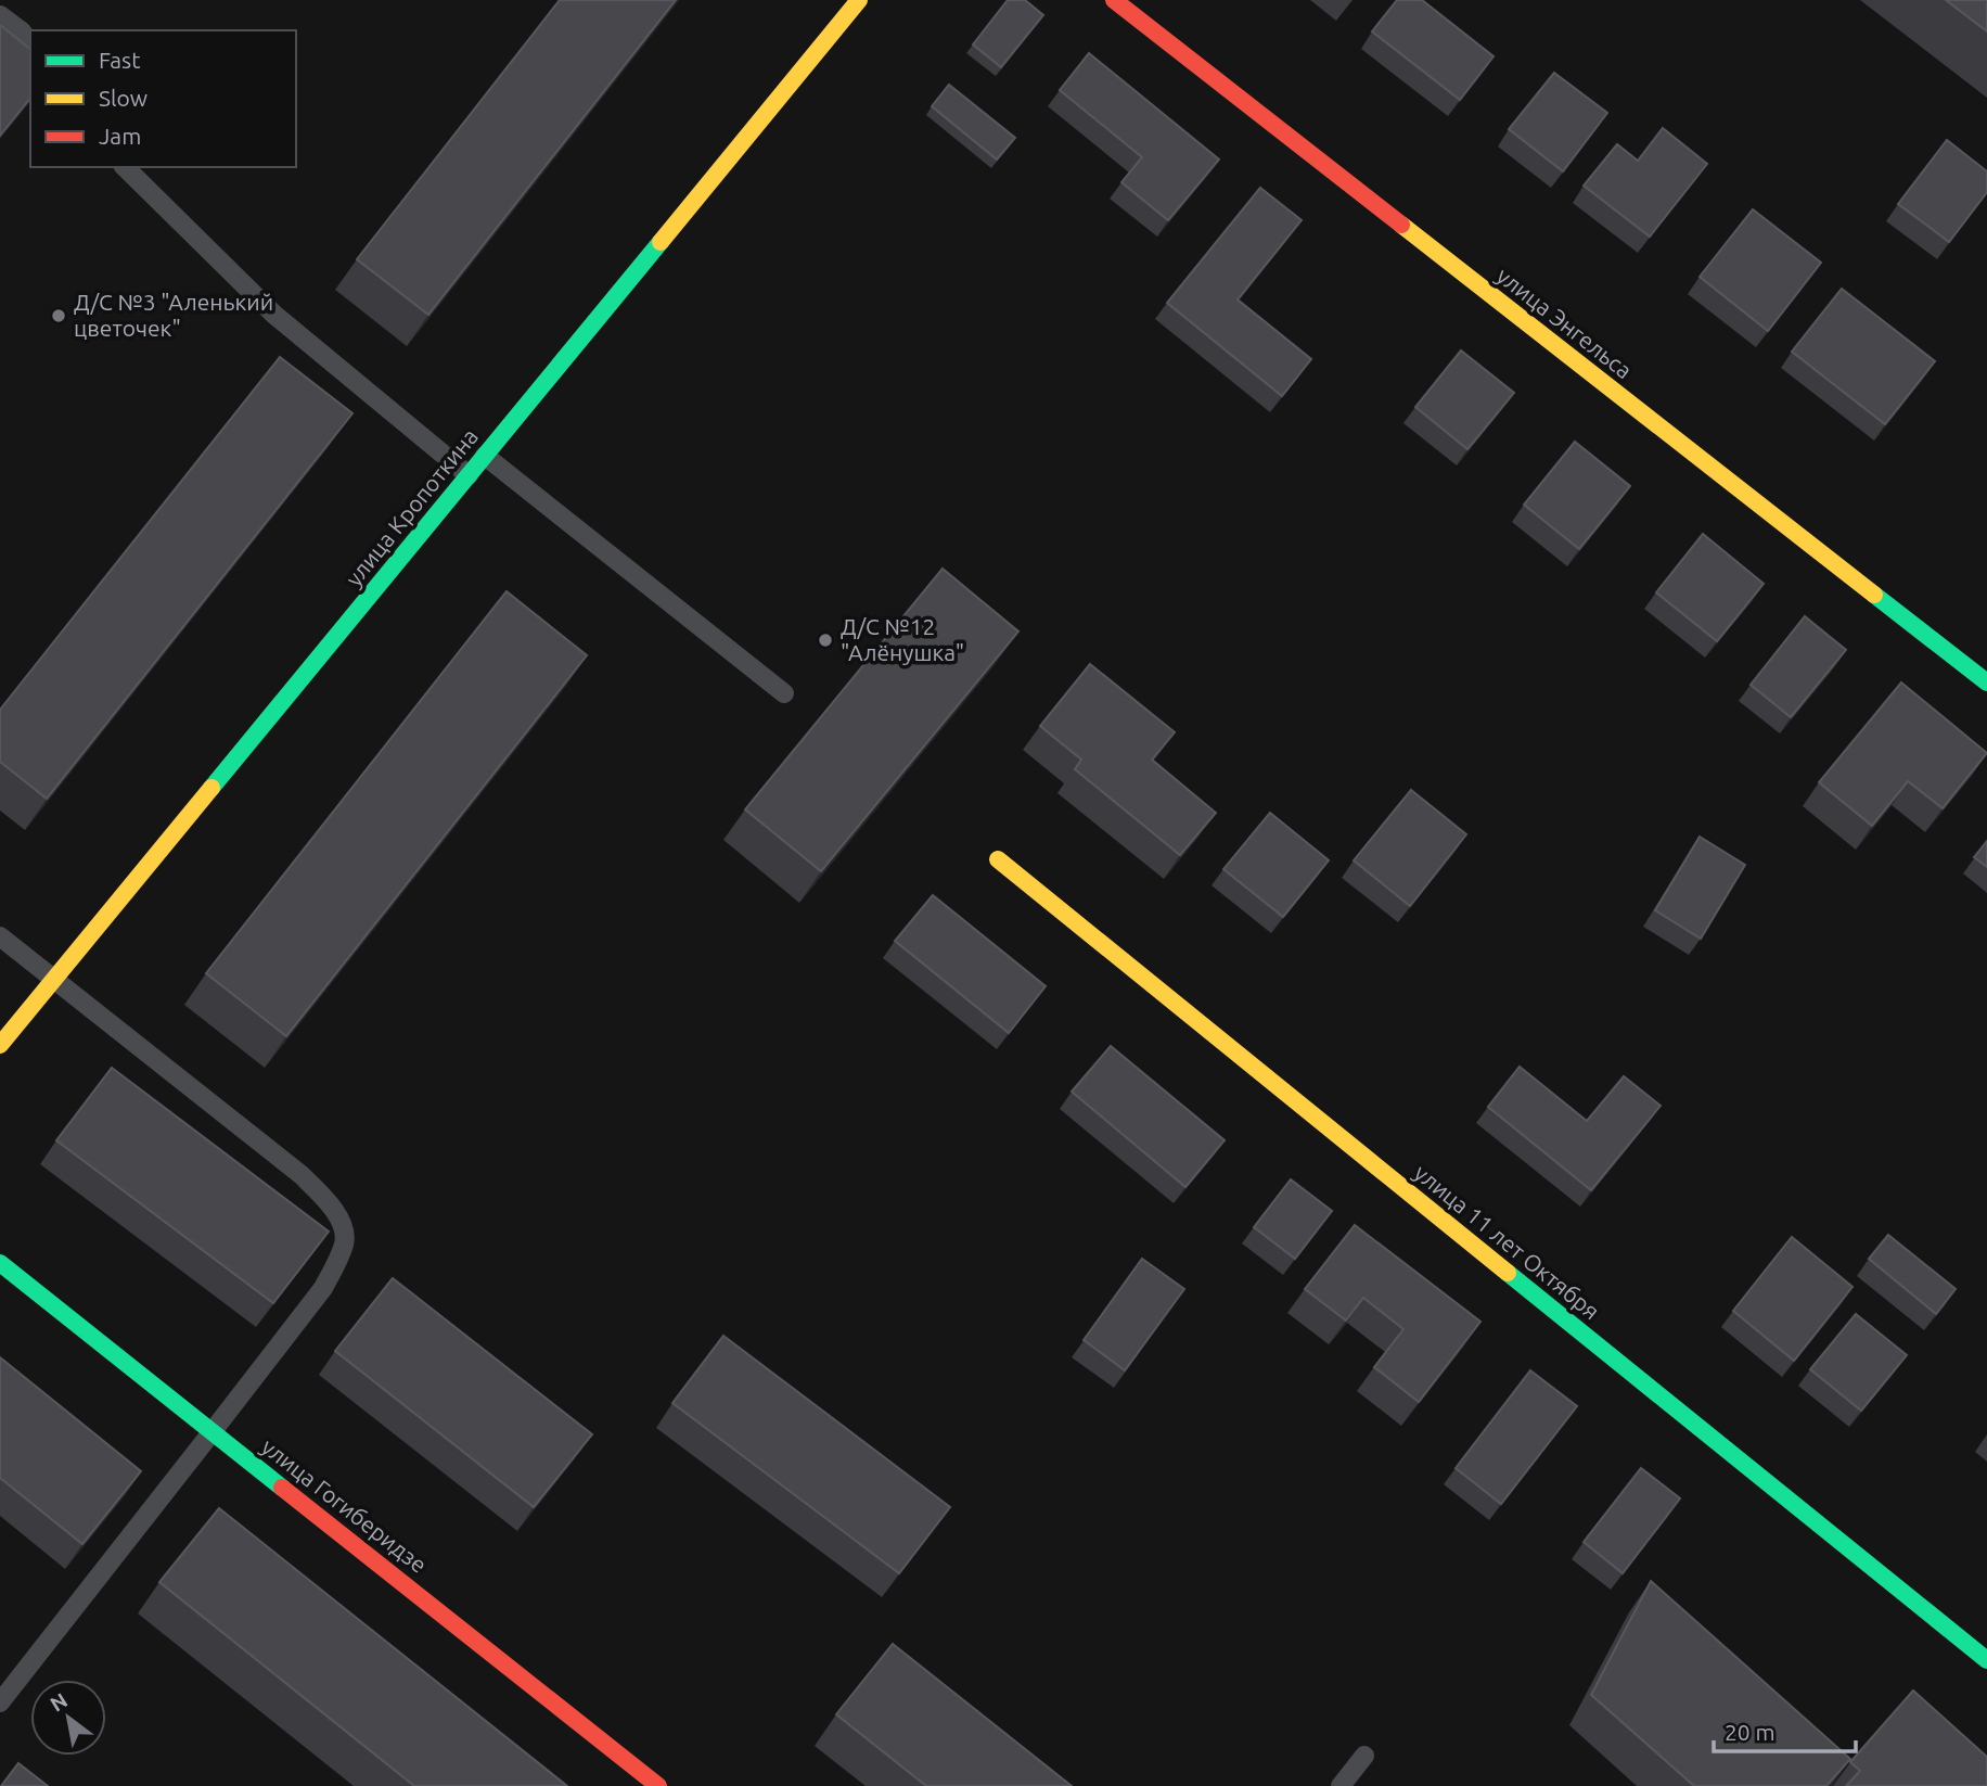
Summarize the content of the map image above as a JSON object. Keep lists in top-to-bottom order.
{
  "streets": {
    "street": [
      "улица Энгельса",
      "улица Кропоткина",
      "улица 11 лет Октября",
      "улица Гогиберидзе"
    ]
  },
  "places": ["Д/С №3 \"Аленький цветочек\"", "Д/С №12 \"Алёнушка\""],
  "legend": ["Fast", "Slow", "Jam"],
  "scale_bar": "20 m",
  "north": "top left"
}
